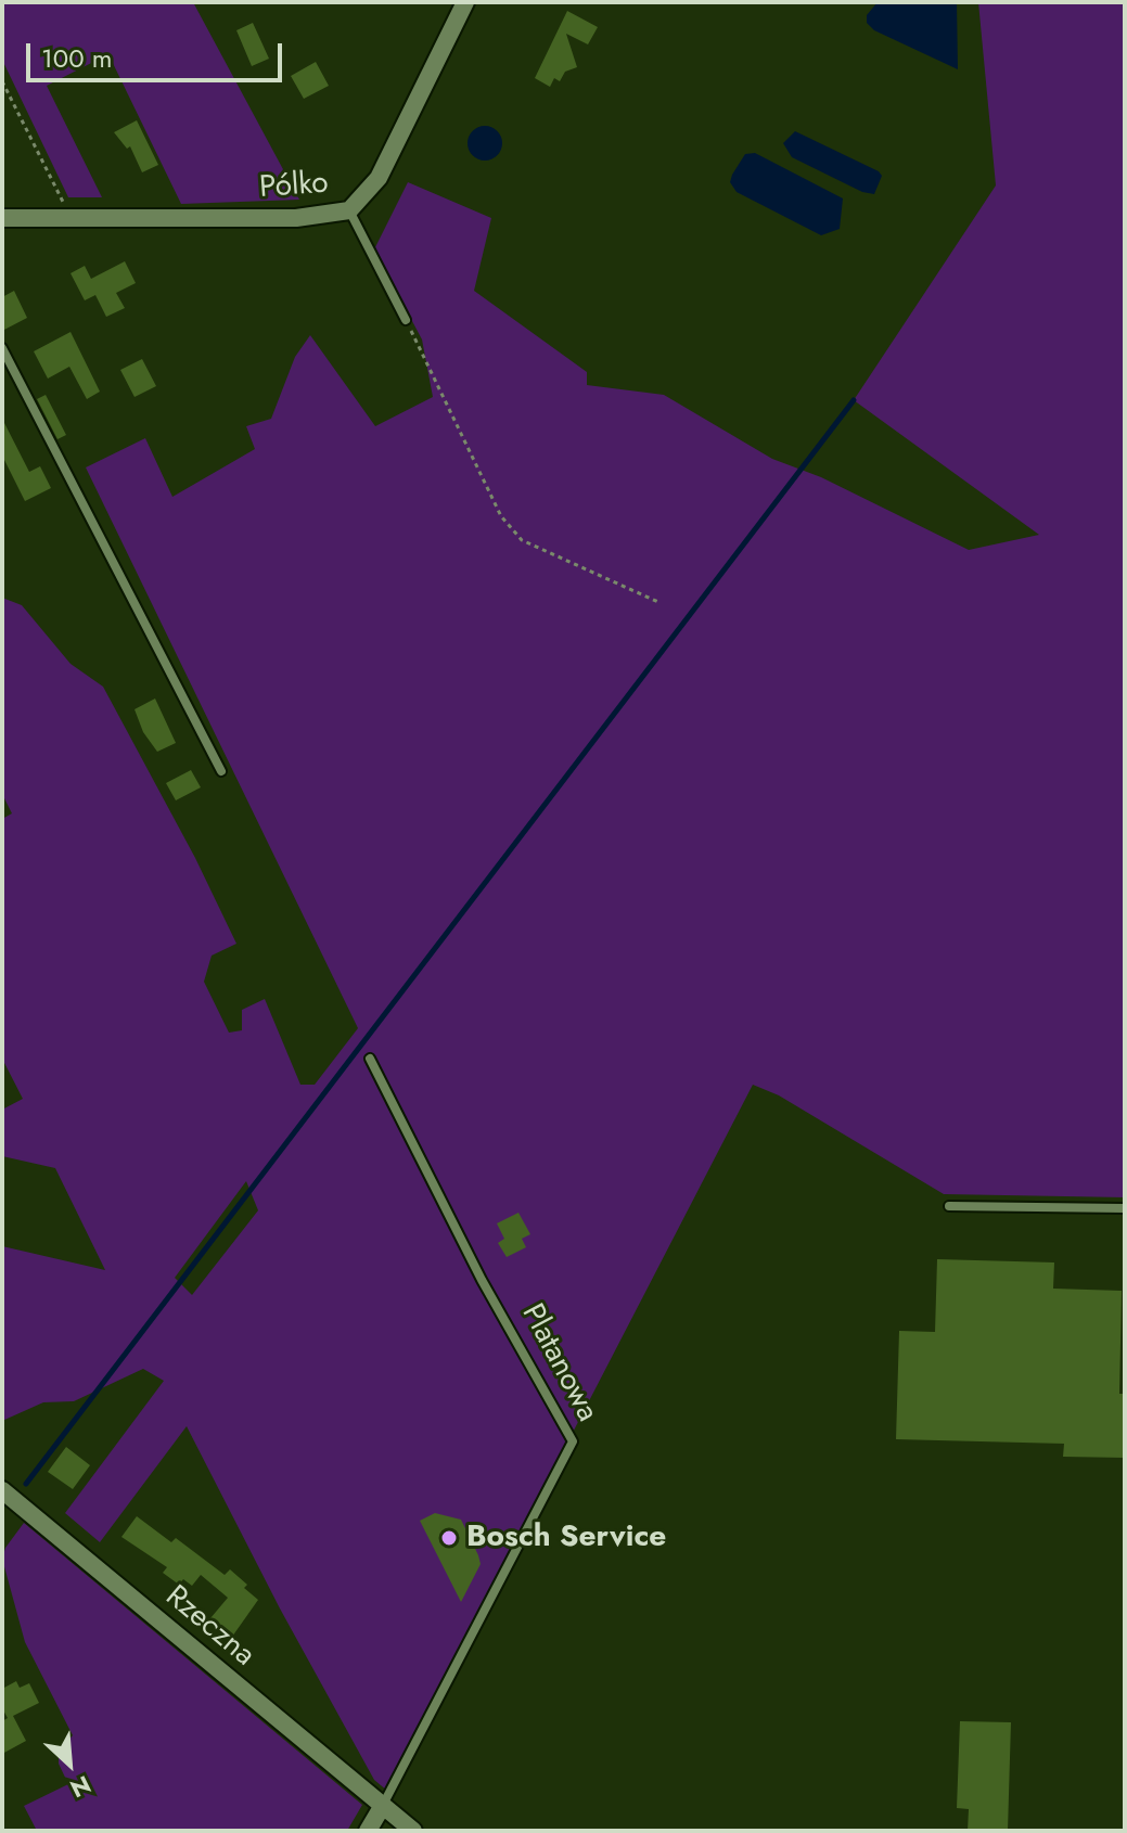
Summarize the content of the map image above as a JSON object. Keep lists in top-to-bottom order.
{
  "streets": {
    "street": ["Pólko", "Platanowa", "Rzeczna"]
  },
  "crossings": [
    ["Platanowa", "Rzeczna"]
  ],
  "places": ["Bosch Service"],
  "scale_bar": "100 m",
  "north": "bottom right"
}
